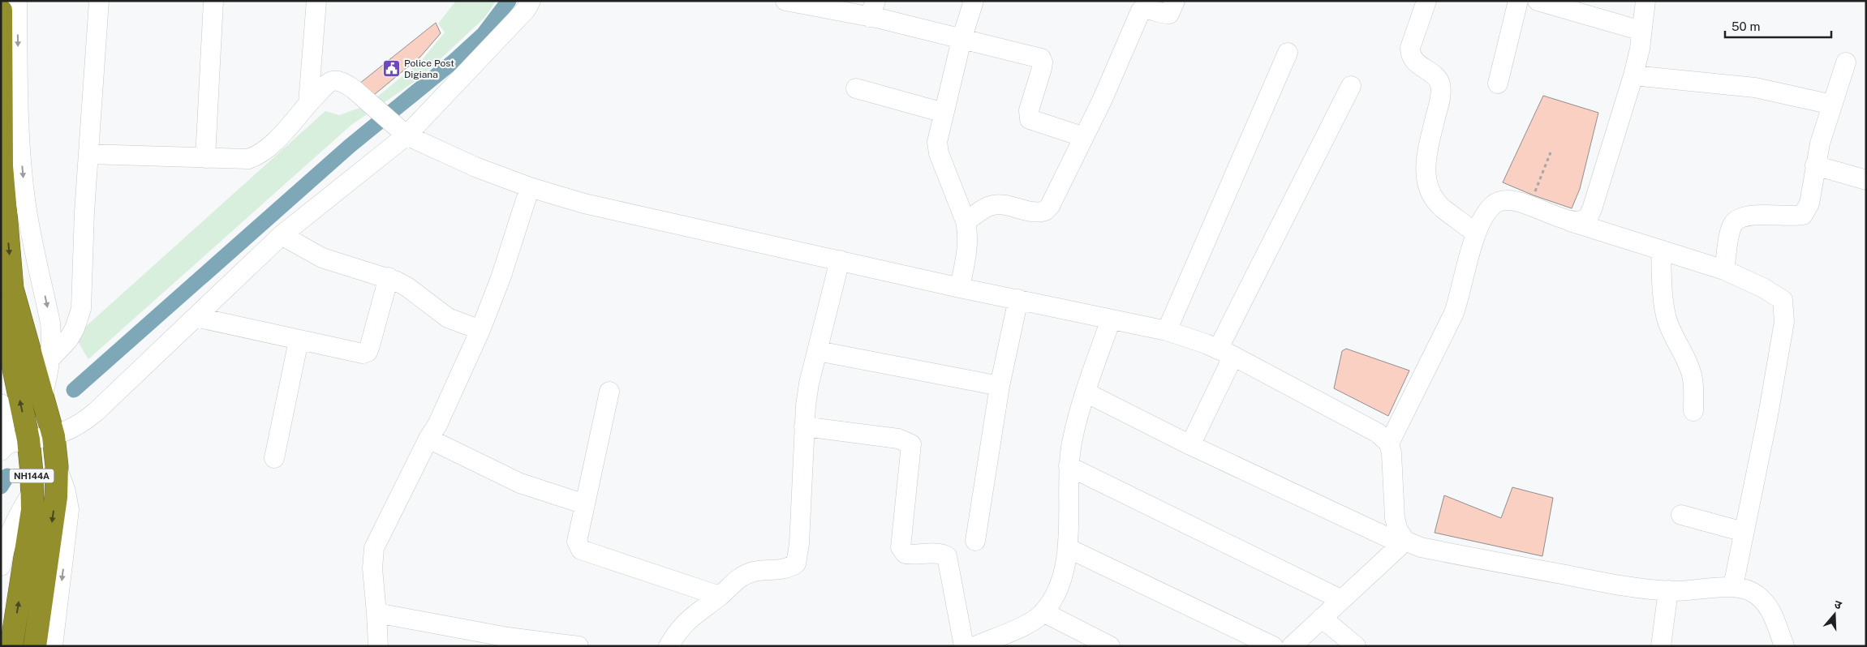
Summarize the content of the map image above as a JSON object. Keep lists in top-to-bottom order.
{
  "streets": {
    "highway": ["NH144A"]
  },
  "places": {
    "public building": ["Police Post Digiana"]
  },
  "scale_bar": "50 m",
  "north": "top"
}
